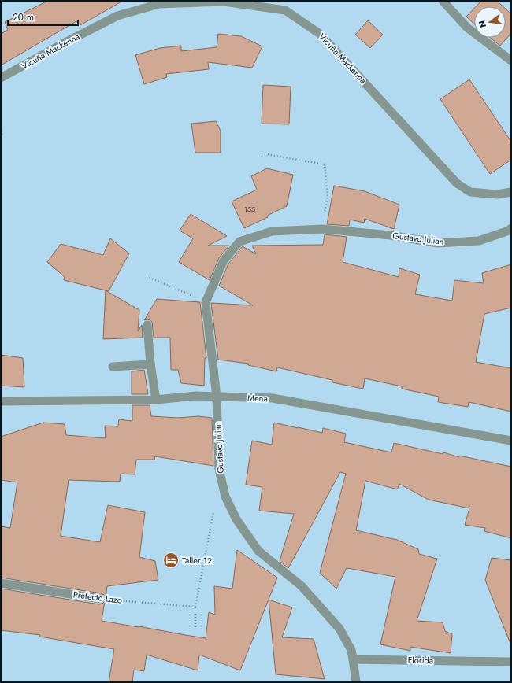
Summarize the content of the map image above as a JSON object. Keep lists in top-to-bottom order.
{
  "streets": {
    "street": [
      "Vicuña Mackenna",
      "Gustavo Julian",
      "Mena",
      "Prefecto Lazo",
      "Florida"
    ]
  },
  "crossings": [
    ["Gustavo Julian", "Mena"],
    ["Gustavo Julian", "Florida"]
  ],
  "places": {
    "hotel": ["Taller 12"]
  },
  "house_numbers": ["155"],
  "scale_bar": "20 m",
  "north": "left"
}
